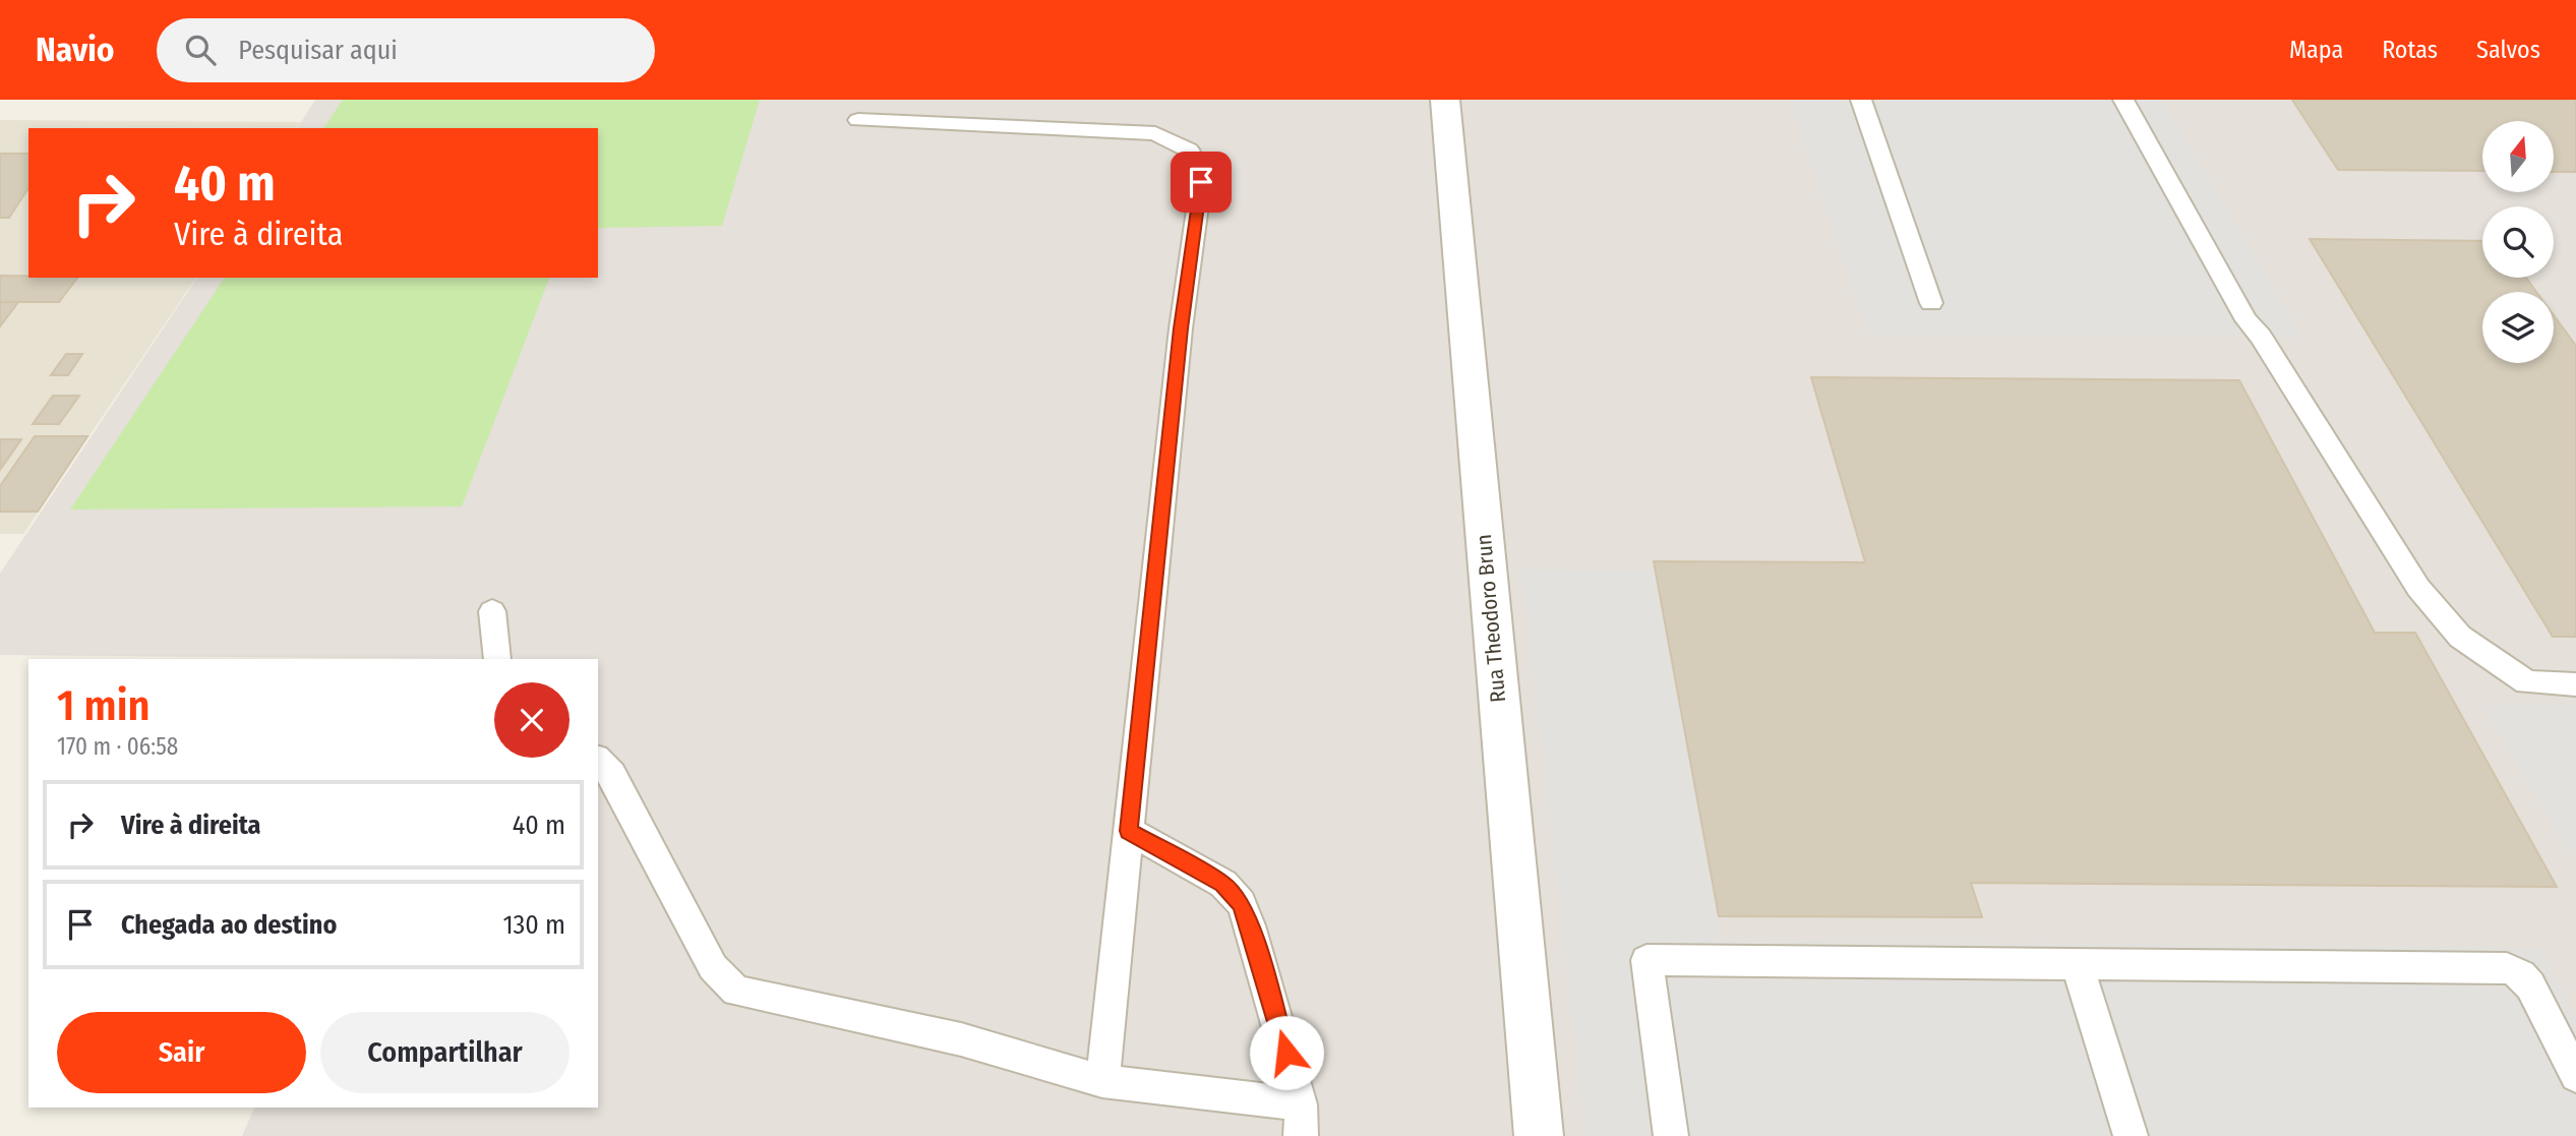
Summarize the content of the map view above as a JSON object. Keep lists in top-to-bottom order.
{
  "streets": {
    "street": ["Rua Theodoro Brun"]
  },
  "north": "top",
  "page": {
    "header": "Navio",
    "search": "Pesquisar aqui",
    "nav": ["Mapa", "Rotas", "Salvos"],
    "turn": ["40 m", "Vire à direita"],
    "heading": ["1 min", "170 m · 06:58"],
    "list": [
      {
        "name": "Vire à direita",
        "value": "40 m"
      },
      {
        "name": "Chegada ao destino",
        "value": "130 m"
      }
    ],
    "buttons": ["Sair", "Compartilhar"]
  }
}
